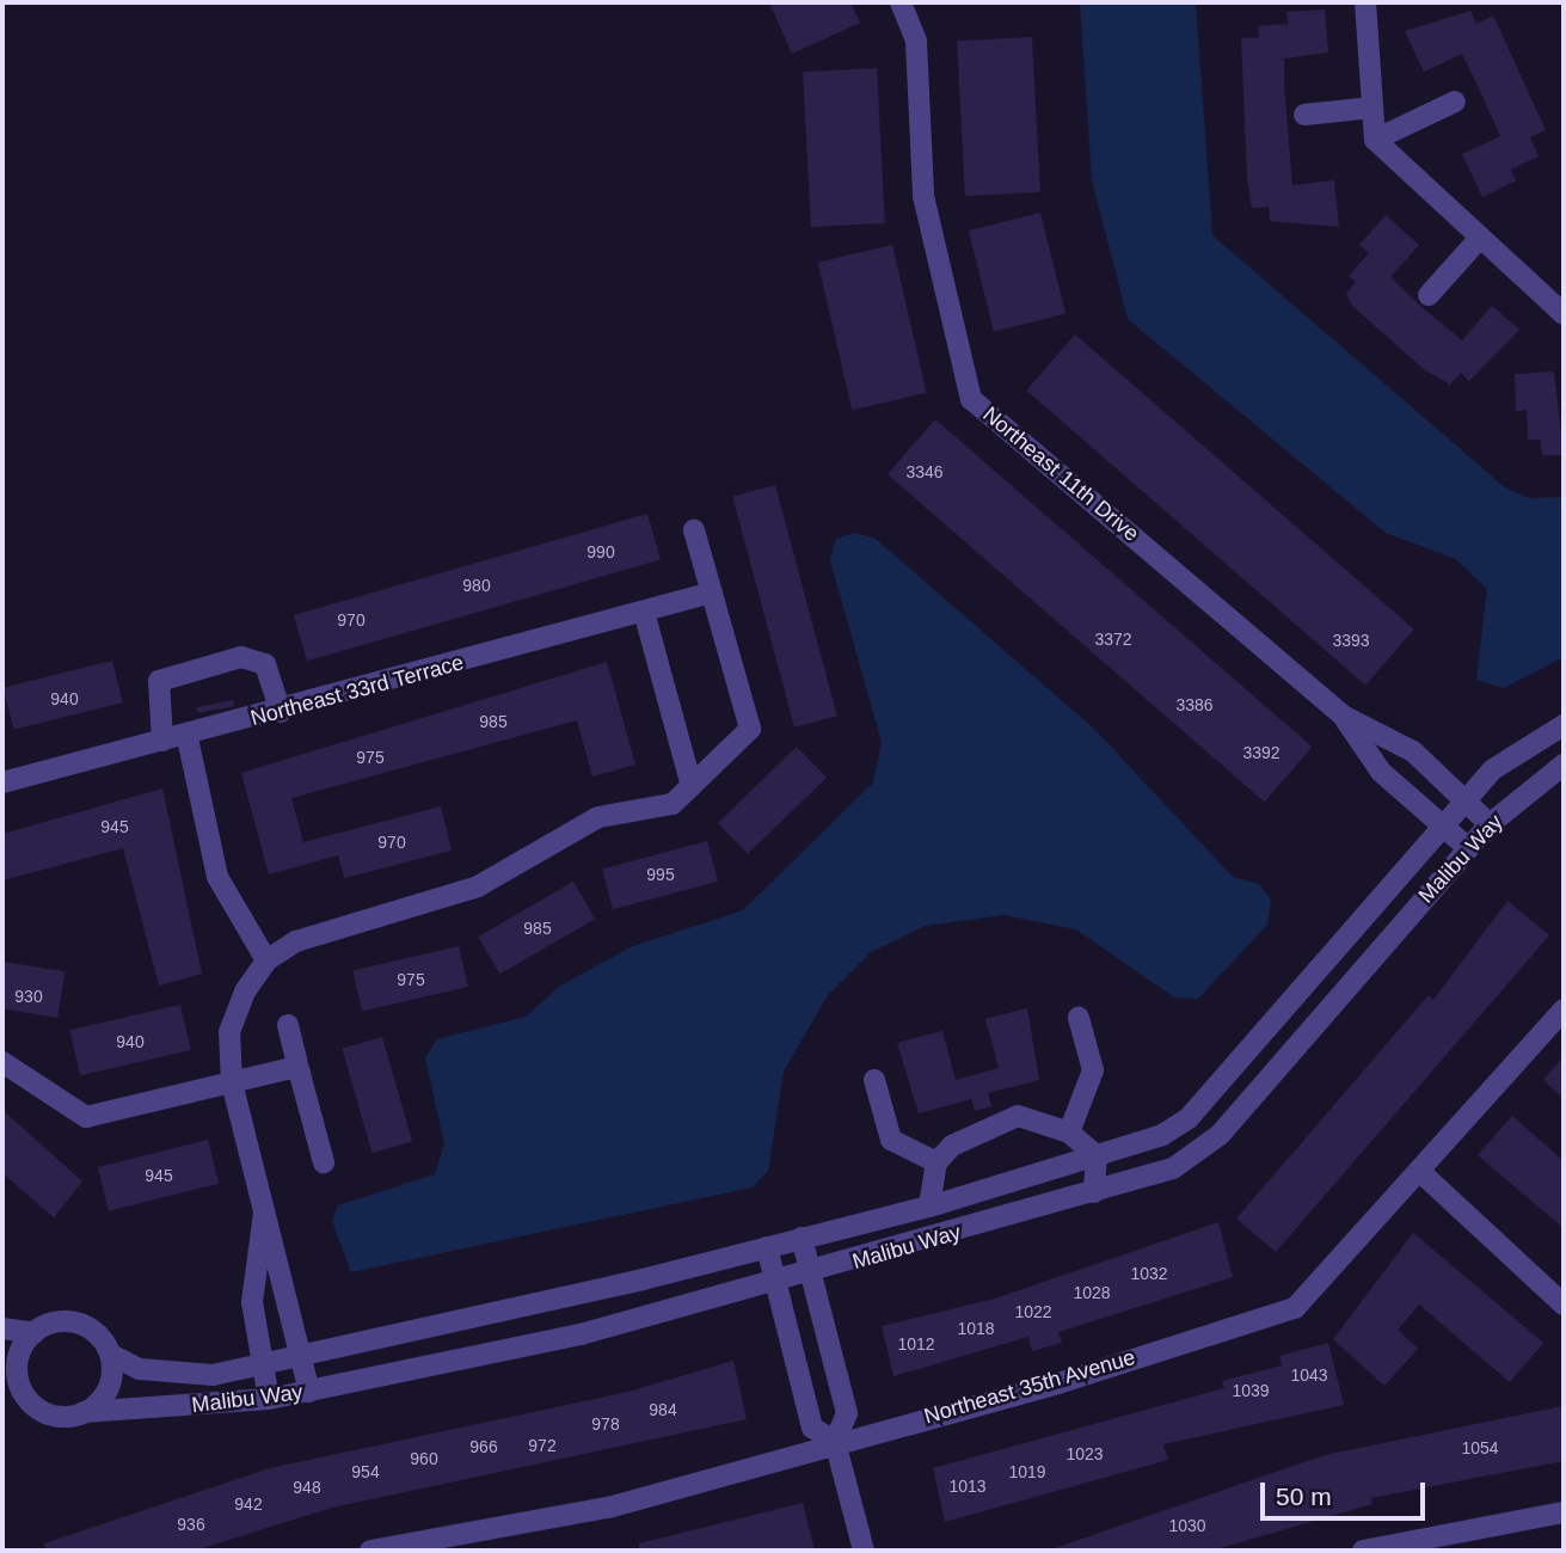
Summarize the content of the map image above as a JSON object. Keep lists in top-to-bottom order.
{
  "streets": {
    "street": [
      "Northeast 11th Drive",
      "Northeast 33rd Terrace",
      "Malibu Way",
      "Northeast 35th Avenue"
    ]
  },
  "crossings": [
    ["Northeast 11th Drive", "Malibu Way"]
  ],
  "house_numbers": [
    "3346",
    "990",
    "980",
    "970",
    "3372",
    "3393",
    "940",
    "3386",
    "985",
    "3392",
    "975",
    "945",
    "970",
    "995",
    "985",
    "975",
    "930",
    "940",
    "945",
    "1032",
    "1028",
    "1022",
    "1018",
    "1012",
    "1043",
    "1039",
    "984",
    "978",
    "972",
    "966",
    "1054",
    "1023",
    "960",
    "954",
    "1019",
    "1013",
    "948",
    "942",
    "936",
    "1030"
  ],
  "scale_bar": "50 m"
}
